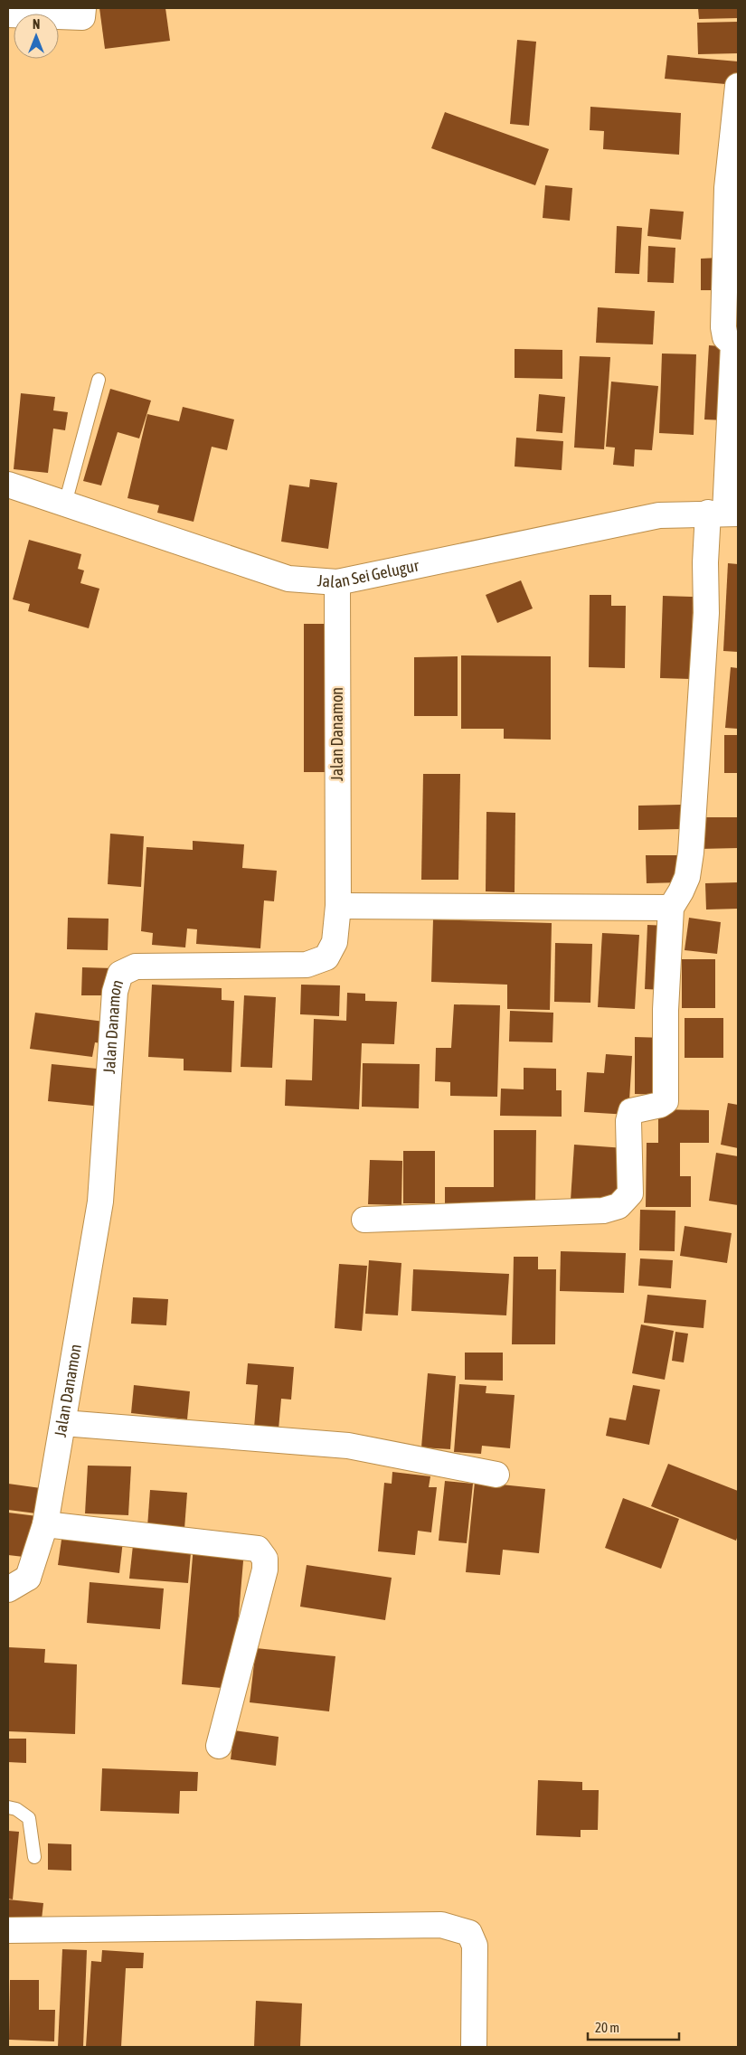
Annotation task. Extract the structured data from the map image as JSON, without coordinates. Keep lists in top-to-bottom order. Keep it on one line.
{"streets":{"street":["Jalan Sei Gelugur","Jalan Danamon"]},"crossings":[["Jalan Sei Gelugur","Jalan Danamon"]],"scale_bar":"20 m","north":"top"}
